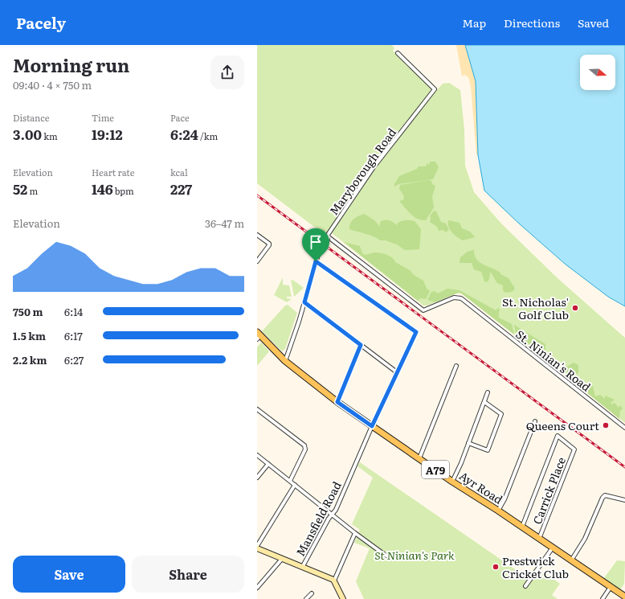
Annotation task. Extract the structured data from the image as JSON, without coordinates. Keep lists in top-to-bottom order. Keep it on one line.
{"streets":{"main road":["A79","Ayr Road"],"street":["Maryborough Road","St. Ninian's Road","Carrick Place","Mansfield Road"]},"crossings":[["Maryborough Road","St. Ninian's Road"],["Maryborough Road","Ayr Road"],["Maryborough Road","Mansfield Road"],["Ayr Road","Carrick Place"],["Ayr Road","Mansfield Road"]],"parks":["St Ninian's Park"],"places":["St. Nicholas' Golf Club","Queens Court","Prestwick Cricket Club"],"north":"right","page":{"header":"Pacely","nav":["Map","Directions","Saved"],"heading":["Morning run","09:40 · 4 × 750 m"],"stats":[["Distance","3.00 km"],["Time","19:12"],["Pace","6:24 /km"],["Elevation","52 m"],["Heart rate","146 bpm"],["kcal","227"]],"chart":["Elevation","36–47 m"],"list":[{"name":"750 m","note":"6:14"},{"name":"1.5 km","note":"6:17"},{"name":"2.2 km","note":"6:27"}],"buttons":["Save","Share"]}}
